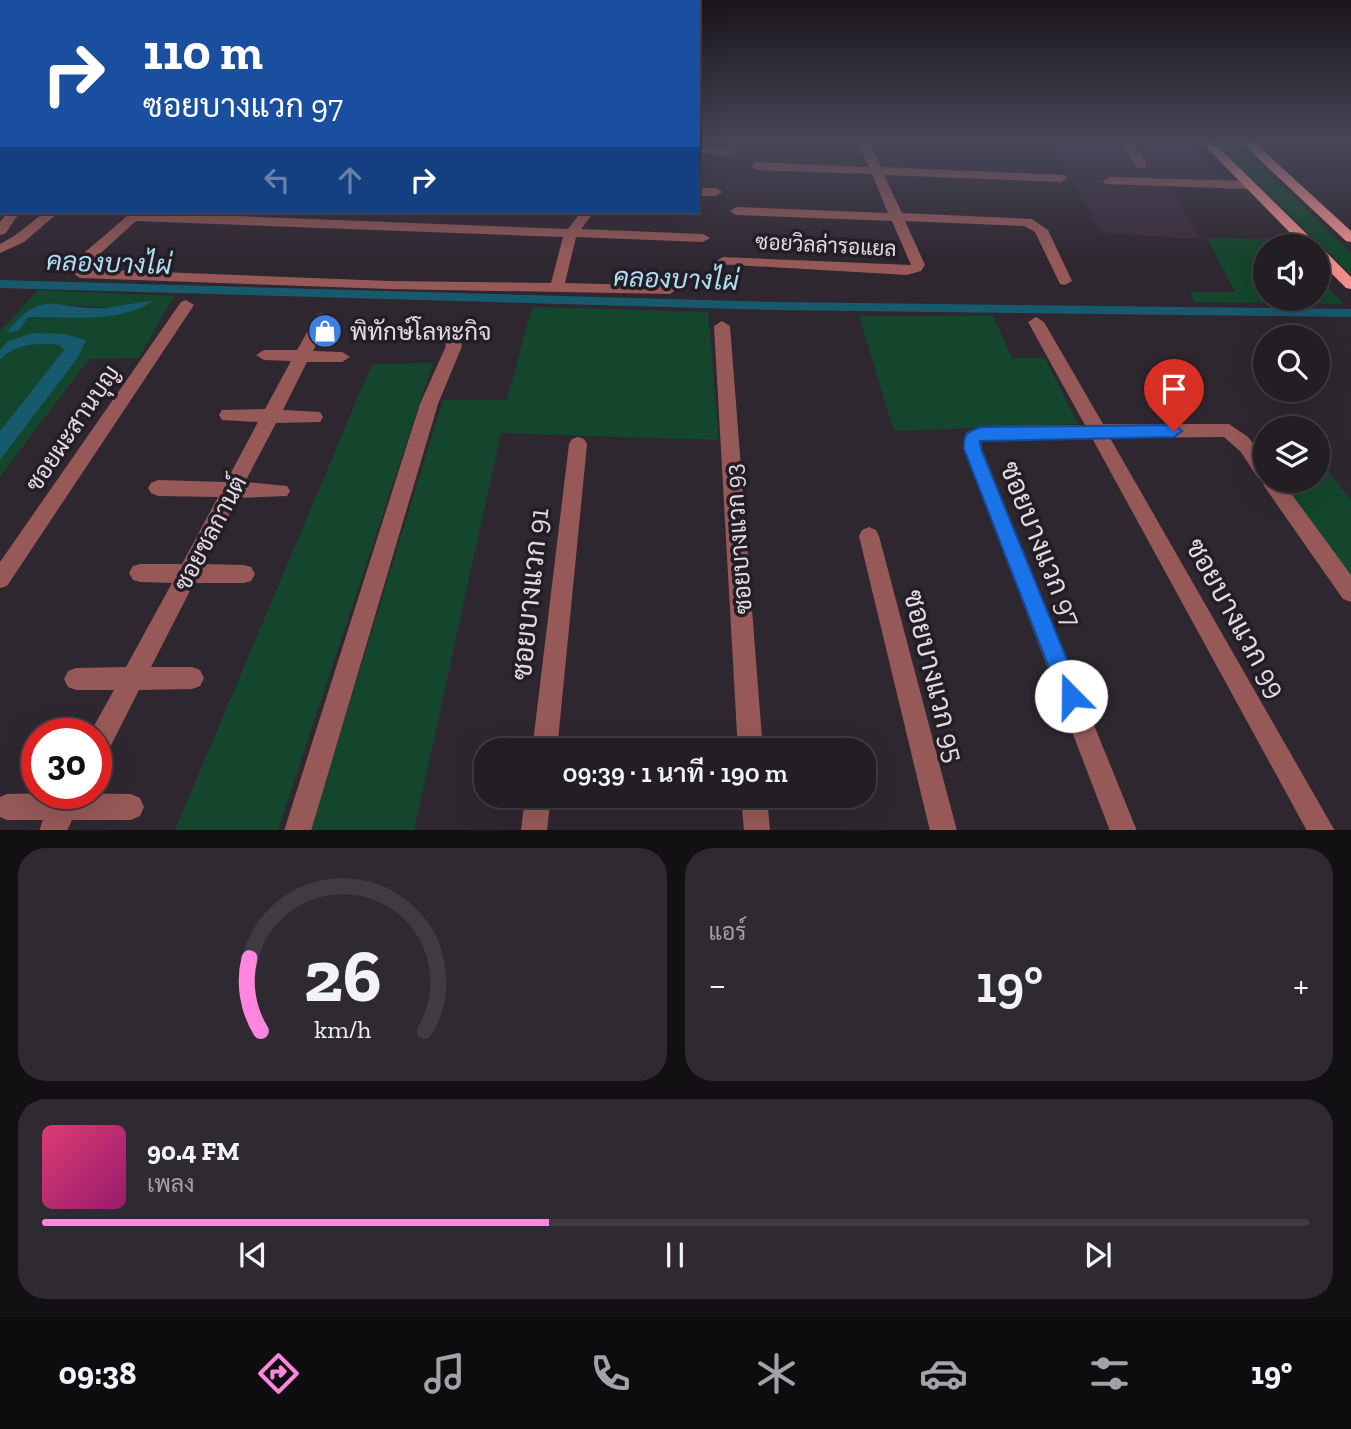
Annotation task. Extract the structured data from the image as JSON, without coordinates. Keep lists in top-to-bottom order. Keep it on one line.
{"streets":{"street":["ซอยวิลล่ารอแยล","ซอยผะสานบุญ","ซอยชลกานต์","ซอยบางแวก 93","ซอยบางแวก 97","ซอยบางแวก 91","ซอยบางแวก 99","ซอยบางแวก 95"]},"crossings":[["ซอยบางแวก 97","ซอยบางแวก 99"]],"water":["คลองบางไผ่"],"places":{"shop":["พิทักษ์โลหะกิจ"]},"page":{"turn":["110 m","ซอยบางแวก 97"],"limit":"30","trip":"09:39 · 1 นาที · 190 m","tile":"แอร์","heat":["−","19°","+"],"song":["90.4 FM","เพลง"],"tabs":["09:38","19°"],"gauge":["26","km/h"]}}
